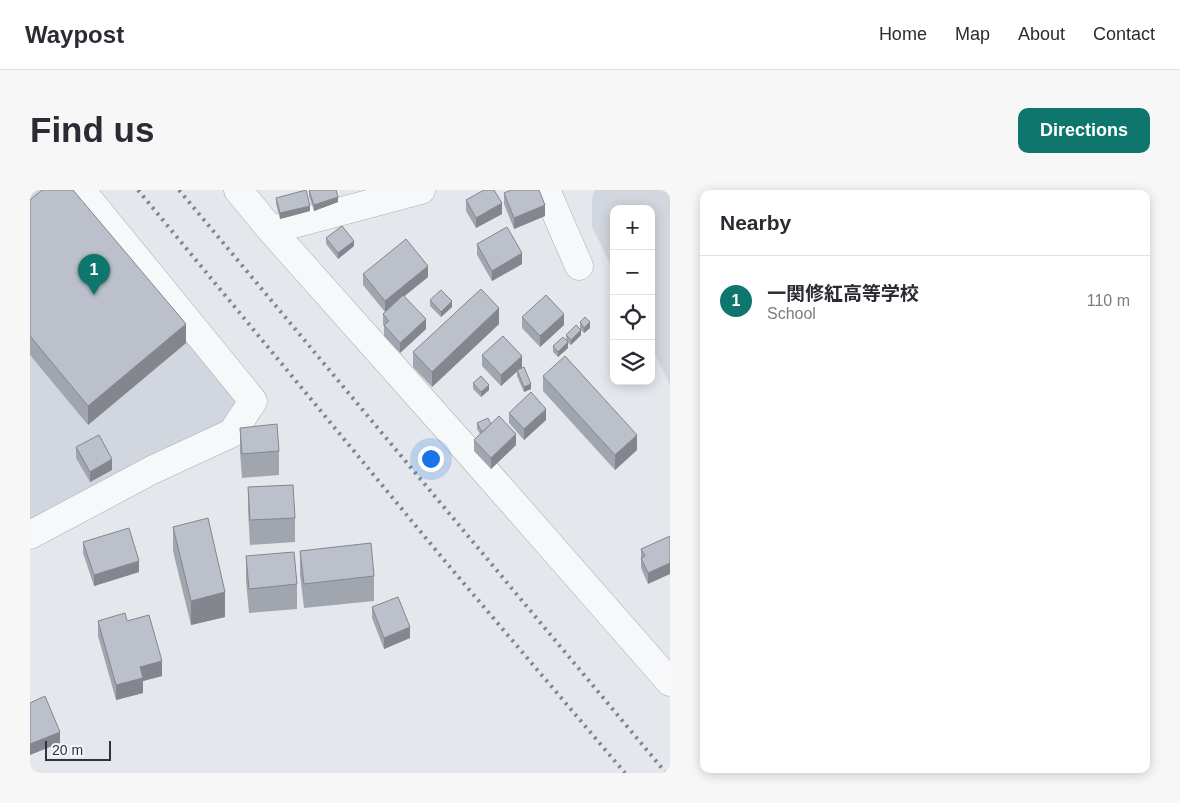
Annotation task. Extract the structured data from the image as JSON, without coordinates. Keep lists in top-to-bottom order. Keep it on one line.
{"scale_bar":"20 m","page":{"header":"Waypost","nav":["Home","Map","About","Contact"],"buttons":"Directions","title":"Find us","heading":"Nearby","map_buttons":["+","−"],"pins":"1","list":[{"mark":"1","name":"一関修紅高等学校","note":"School","value":"110 m"}],"scale":"20 m"}}
